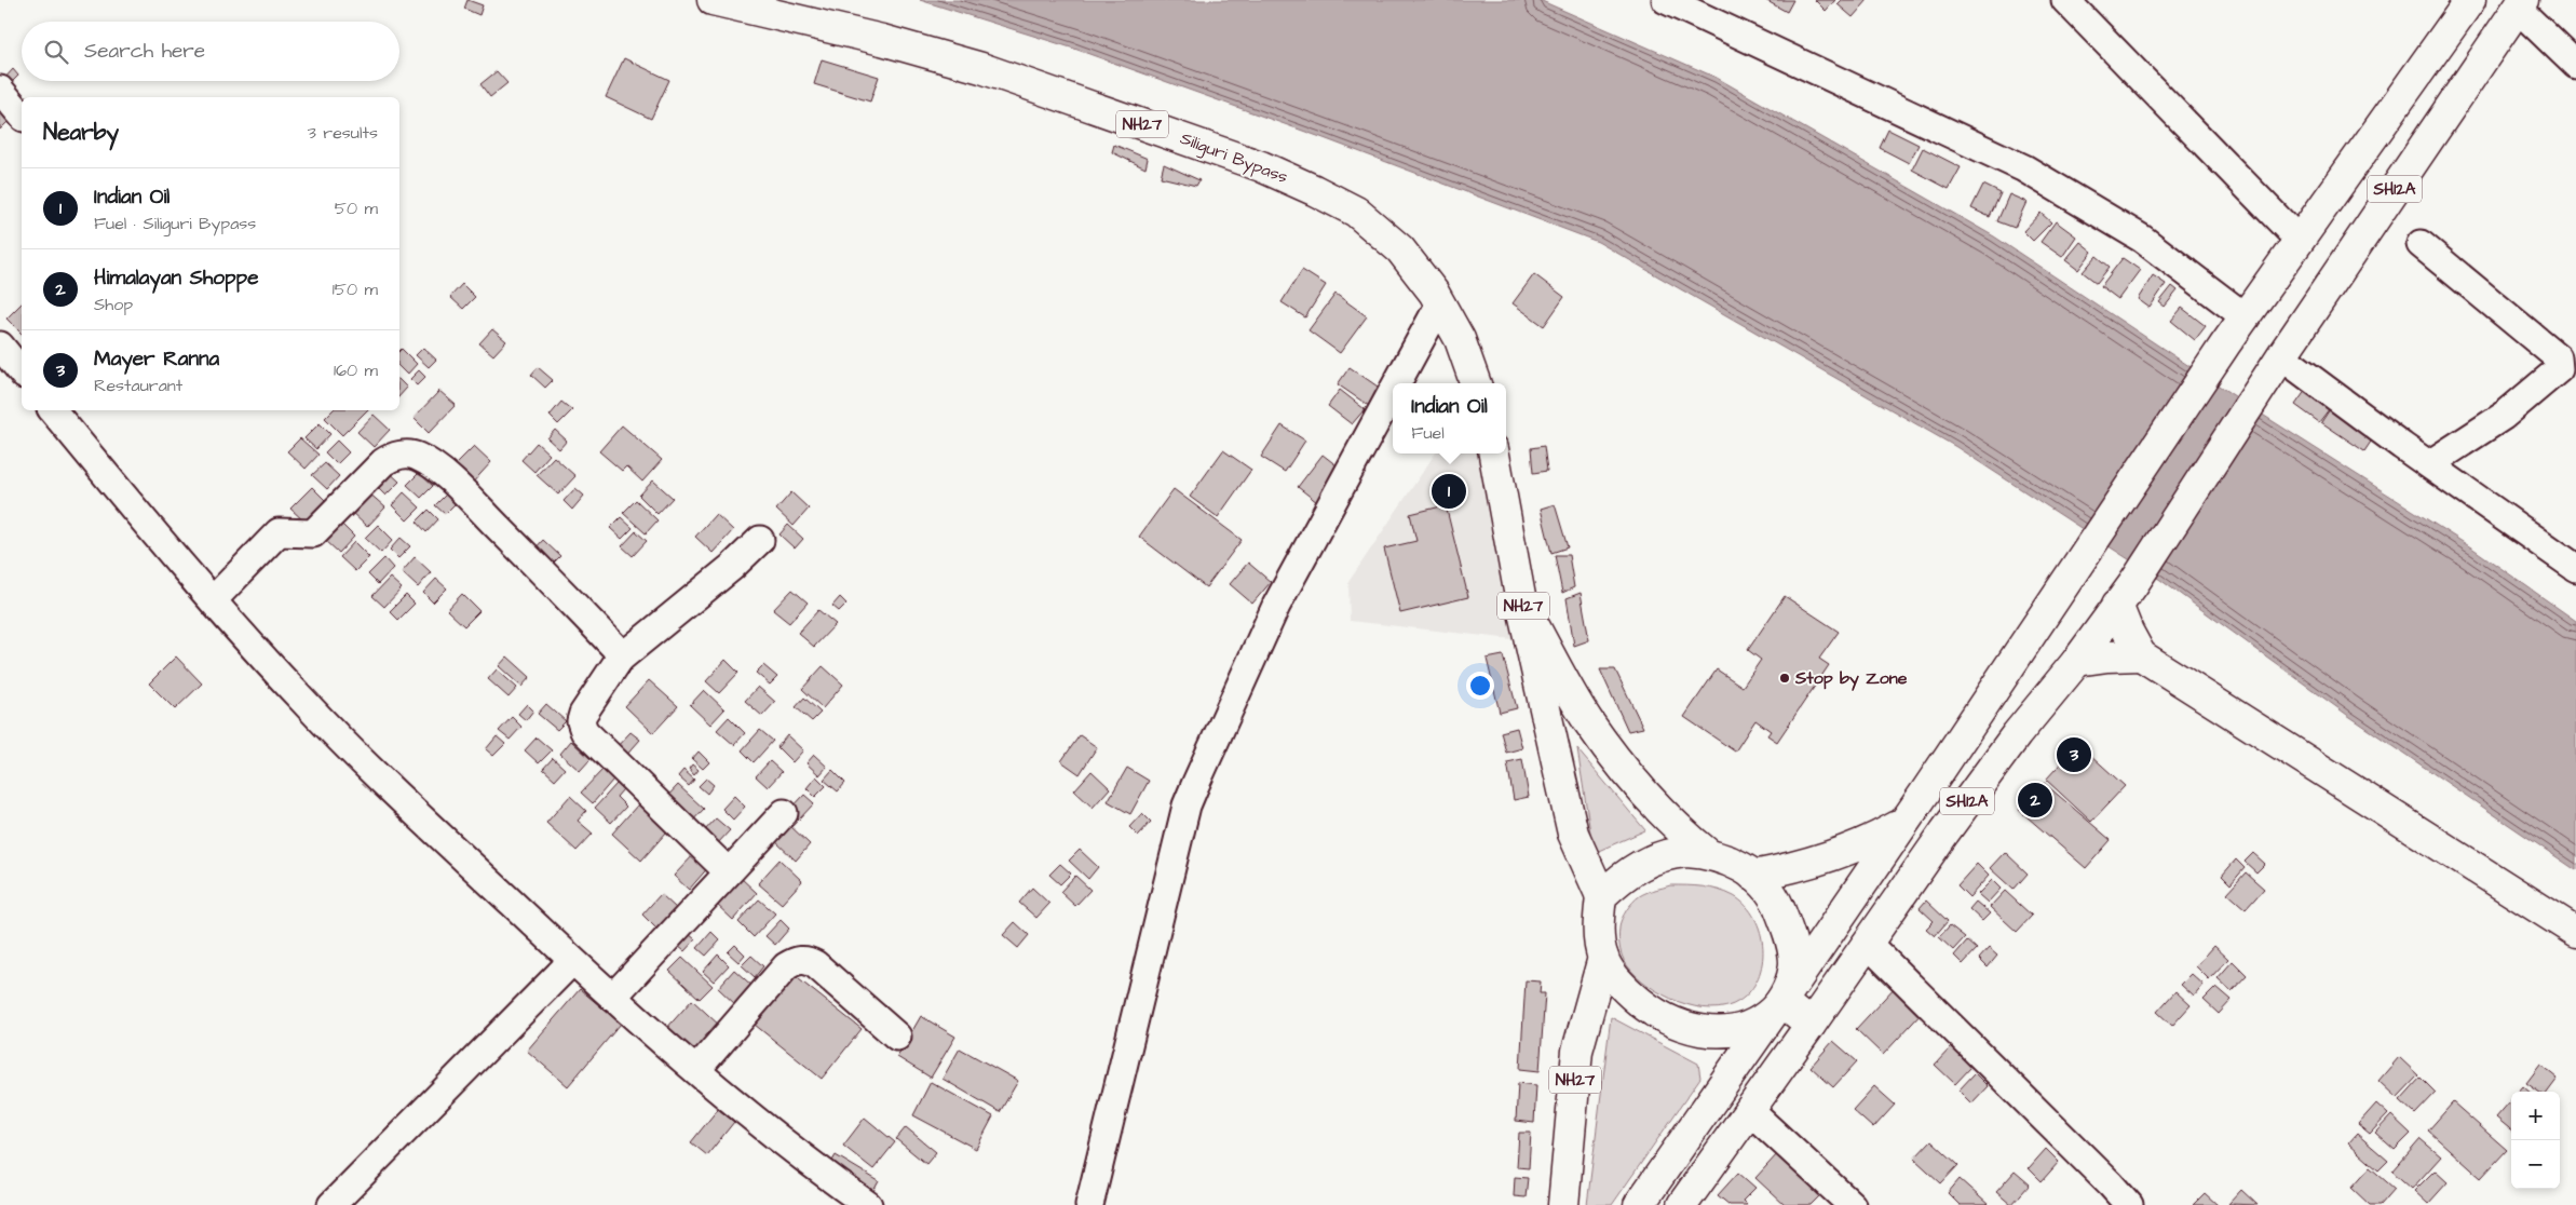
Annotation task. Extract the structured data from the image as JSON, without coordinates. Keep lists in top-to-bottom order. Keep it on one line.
{"streets":{"main road":["NH27","Siliguri Bypass","SH12A"]},"crossings":[["NH27","SH12A"]],"places":["Stop by Zone"],"page":{"search":"Search here","heading":["Nearby","3 results"],"list":[{"mark":"1","name":"Indian Oil","note":"Fuel · Siliguri Bypass","value":"50 m"},{"mark":"2","name":"Himalayan Shoppe","note":"Shop","value":"150 m"},{"mark":"3","name":"Mayer Ranna","note":"Restaurant","value":"160 m"}],"popup":["Indian Oil","Fuel"],"pins":["1","3","2"],"map_buttons":["+","−"]}}
